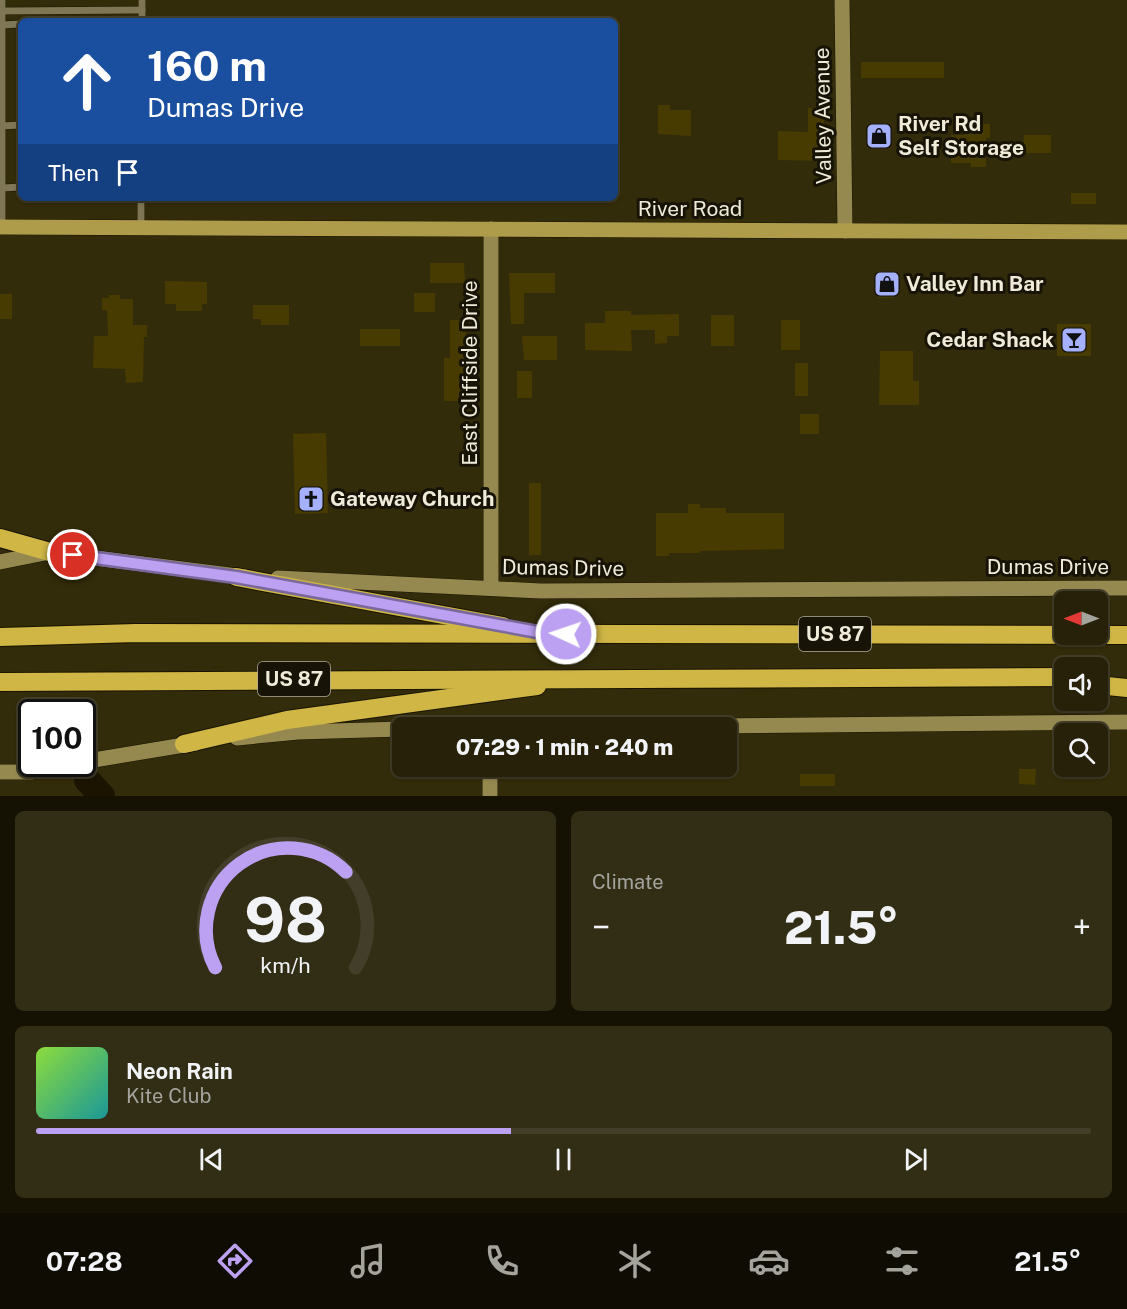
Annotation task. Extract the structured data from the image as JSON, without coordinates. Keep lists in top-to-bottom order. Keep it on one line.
{"streets":{"highway":["US 87"],"main road":["Valley Avenue","River Road","East Cliffside Drive","Dumas Drive"]},"crossings":[["Valley Avenue","River Road"],["River Road","East Cliffside Drive"],["East Cliffside Drive","Dumas Drive"]],"places":{"shop":["River Rd Self Storage","Valley Inn Bar"],"bar":["Cedar Shack"],"church":["Gateway Church"]},"north":"left","page":{"turn":["160 m","Dumas Drive"],"then":"Then","limit":"100","trip":"07:29 · 1 min · 240 m","tile":"Climate","heat":["−","21.5°","+"],"song":["Neon Rain","Kite Club"],"tabs":["07:28","21.5°"],"gauge":["98","km/h"]}}
